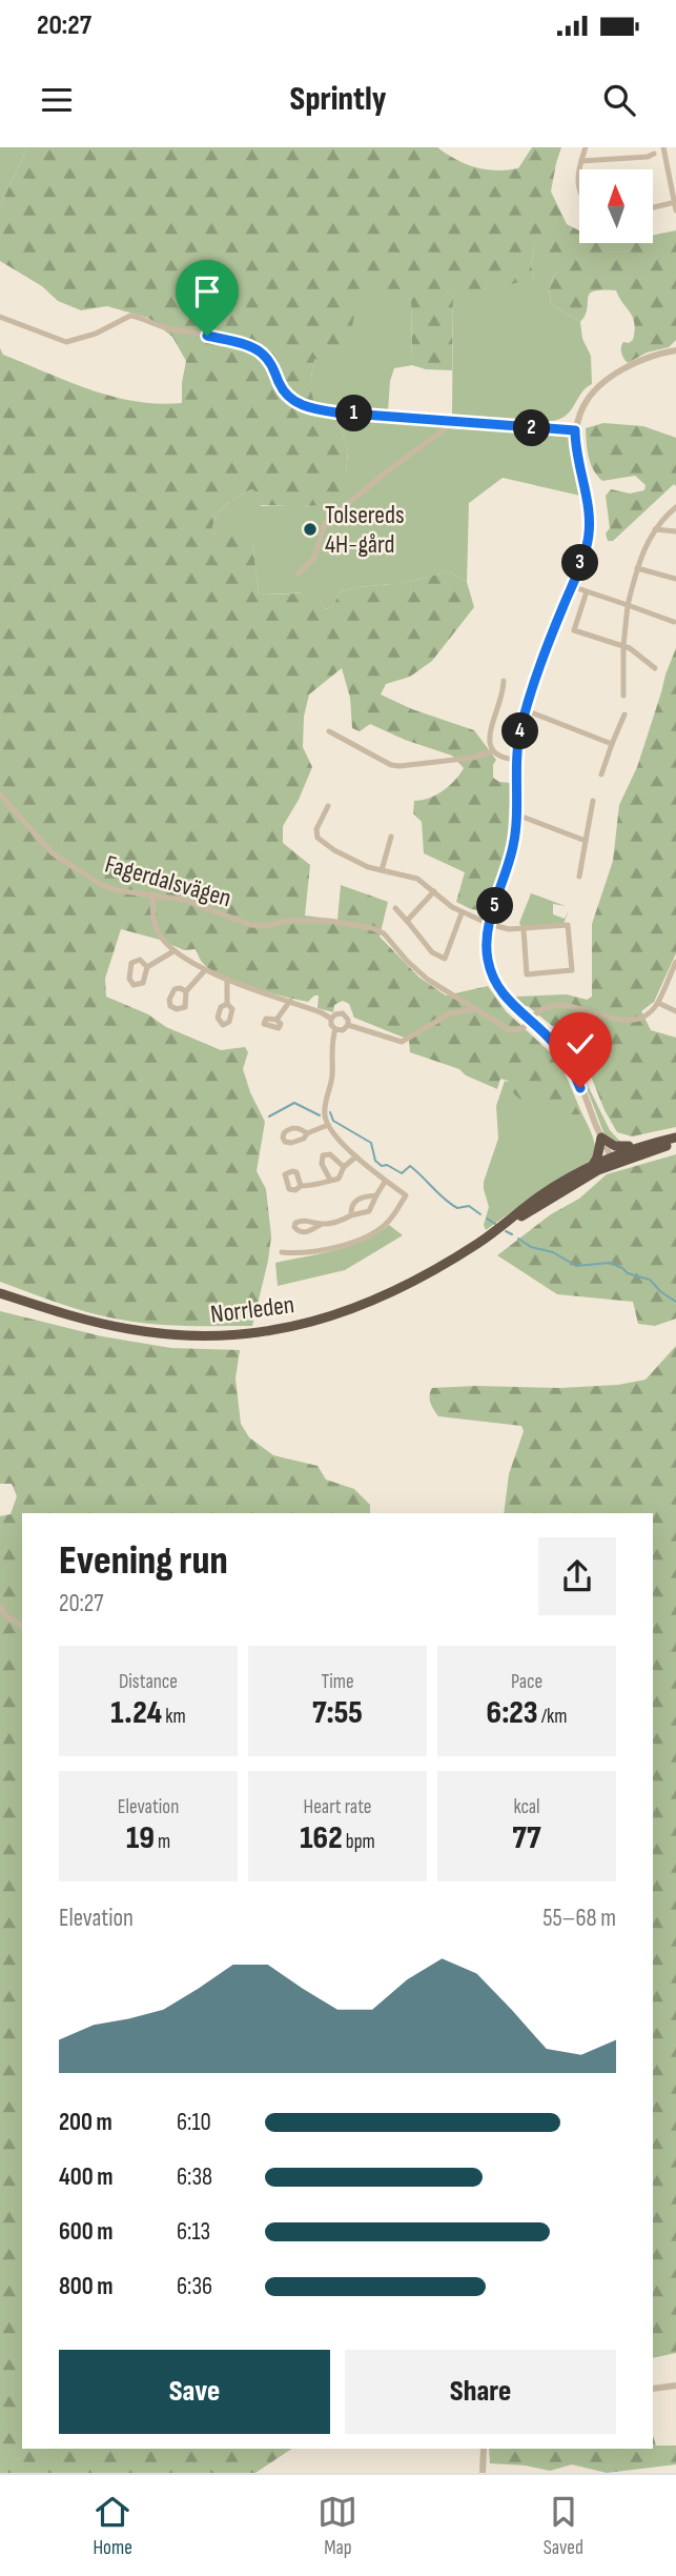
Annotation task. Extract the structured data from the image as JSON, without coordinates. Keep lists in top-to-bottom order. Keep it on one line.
{"streets":{"highway":["Norrleden"],"street":["Fagerdalsvägen"]},"places":["Tolsereds 4H-gård"],"north":"top","page":{"status":"20:27","header":"Sprintly","pins":["1","2","3","4","5"],"heading":["Evening run","20:27"],"stats":[["Distance","1.24 km"],["Time","7:55"],["Pace","6:23 /km"],["Elevation","19 m"],["Heart rate","162 bpm"],["kcal","77"]],"chart":["Elevation","55–68 m"],"list":[{"name":"200 m","note":"6:10"},{"name":"400 m","note":"6:38"},{"name":"600 m","note":"6:13"},{"name":"800 m","note":"6:36"}],"buttons":["Save","Share"],"tabs":["Home","Map","Saved"]}}
